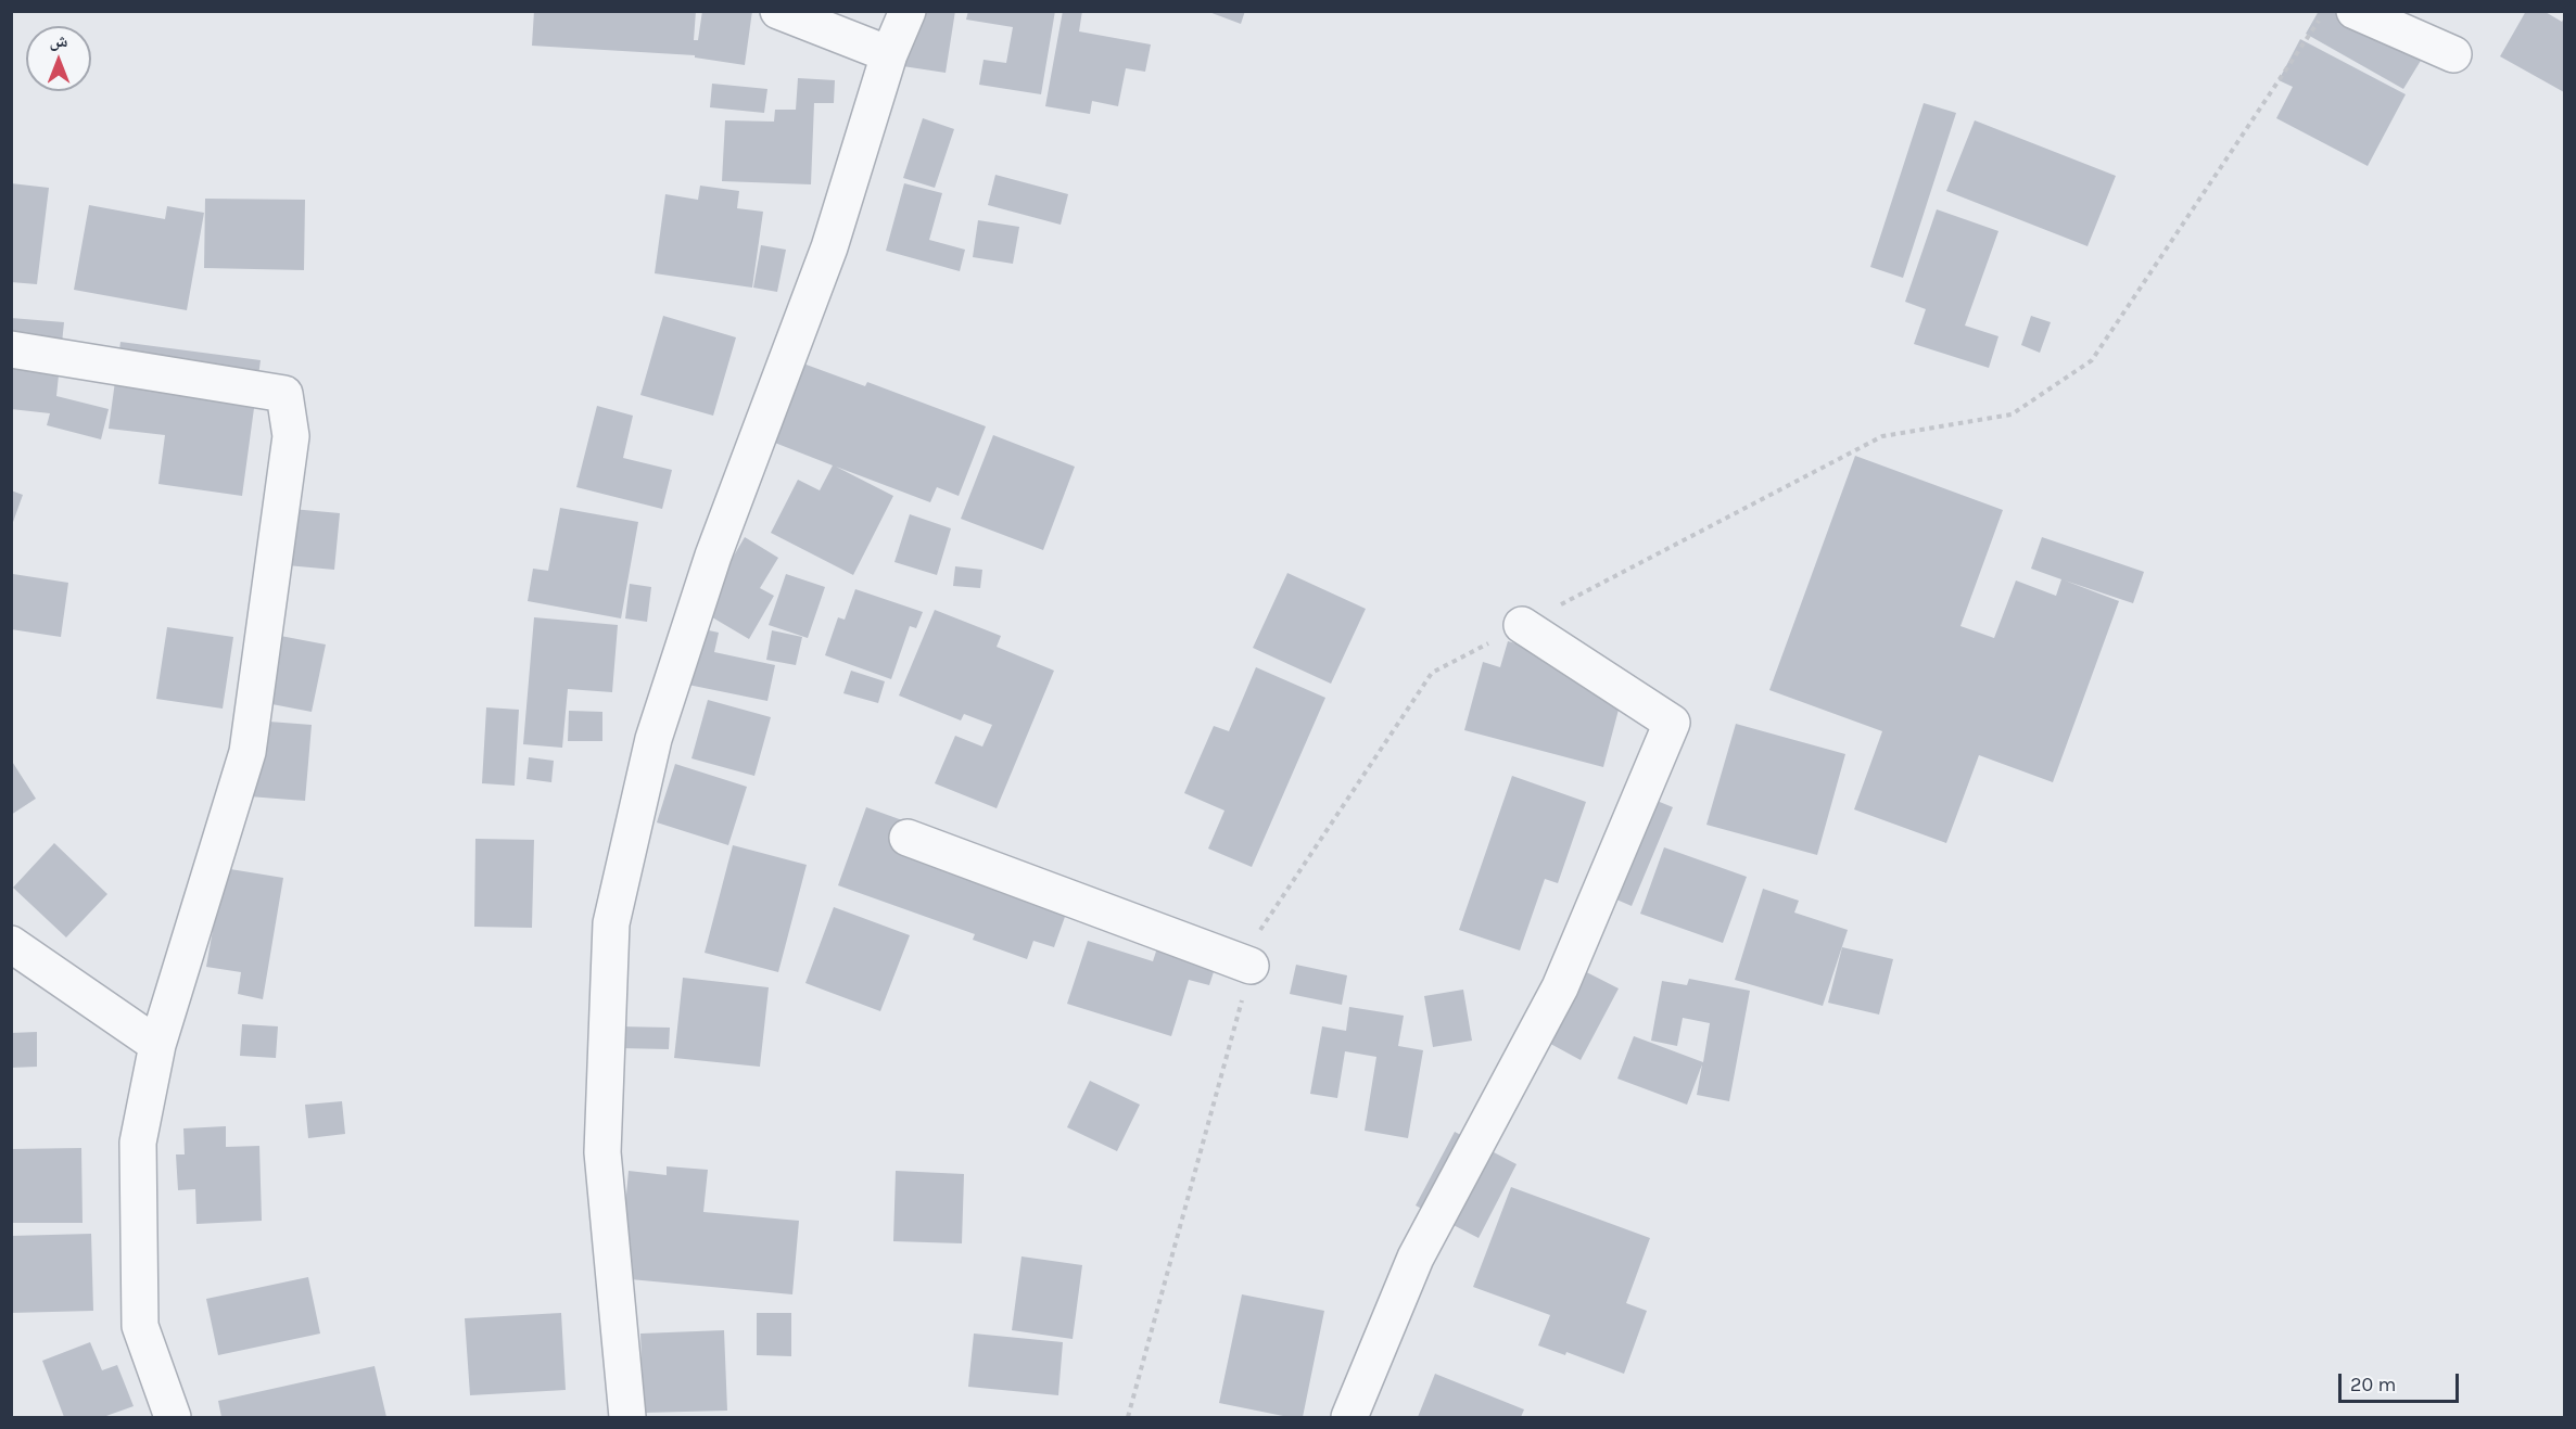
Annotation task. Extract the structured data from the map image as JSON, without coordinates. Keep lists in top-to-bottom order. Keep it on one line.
{"scale_bar":"20 m","north":"top"}
